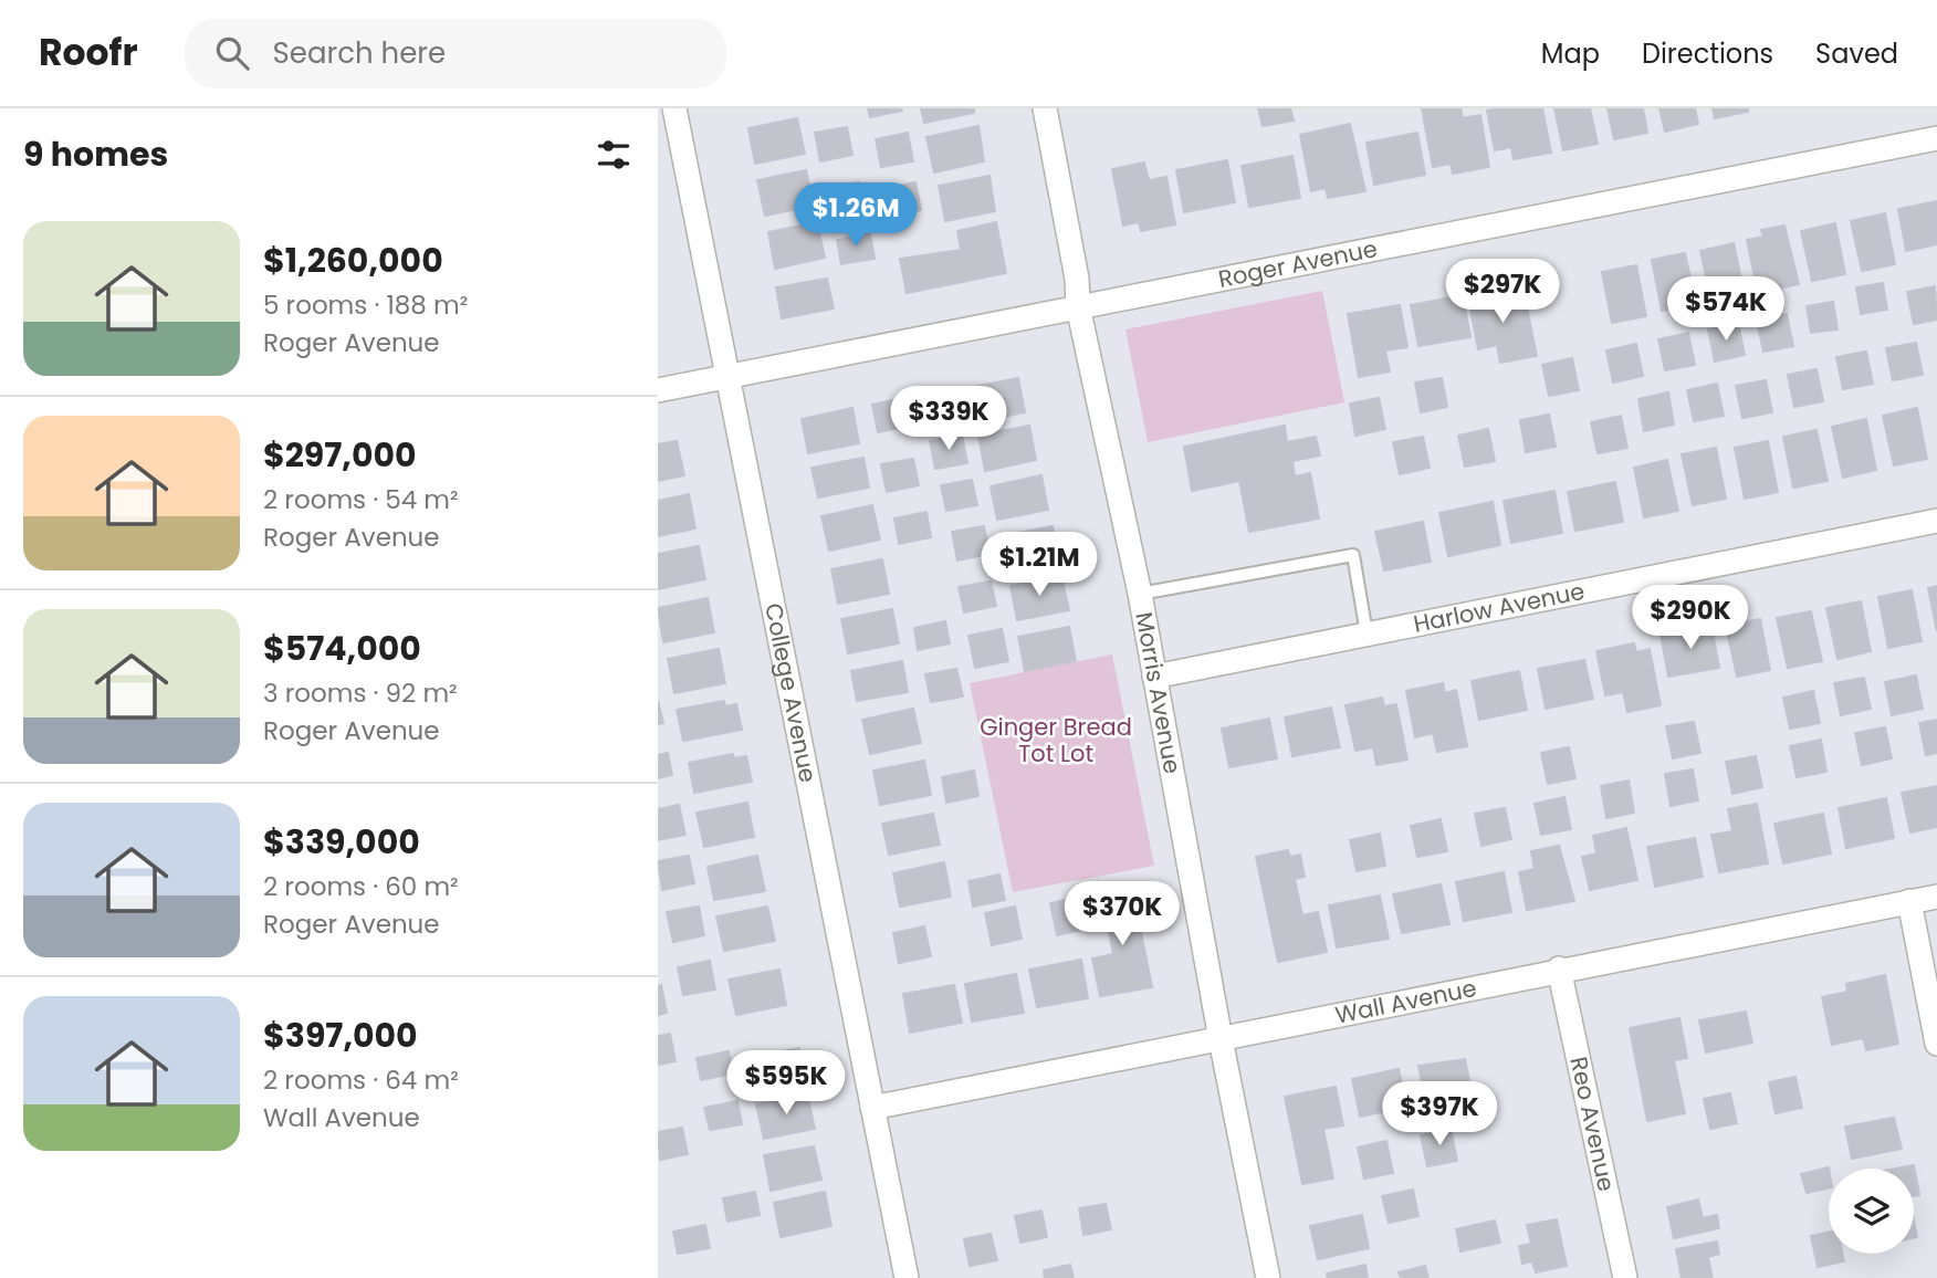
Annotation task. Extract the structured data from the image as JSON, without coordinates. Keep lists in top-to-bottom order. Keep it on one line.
{"streets":{"street":["Roger Avenue","Harlow Avenue","College Avenue","Morris Avenue","Wall Avenue","Reo Avenue"]},"crossings":[["Roger Avenue","College Avenue"],["Roger Avenue","Morris Avenue"],["Harlow Avenue","Morris Avenue"],["College Avenue","Wall Avenue"],["Morris Avenue","Wall Avenue"],["Wall Avenue","Reo Avenue"]],"parks":["Ginger Bread Tot Lot"],"page":{"header":"Roofr","search":"Search here","nav":["Map","Directions","Saved"],"heading":"9 homes","price":["$1.26M","$297K","$574K","$339K","$1.21M","$290K","$370K","$595K","$397K"],"list":[{"name":"$1,260,000","note":"5 rooms · 188 m² · Roger Avenue"},{"name":"$297,000","note":"2 rooms · 54 m² · Roger Avenue"},{"name":"$574,000","note":"3 rooms · 92 m² · Roger Avenue"},{"name":"$339,000","note":"2 rooms · 60 m² · Roger Avenue"},{"name":"$397,000","note":"2 rooms · 64 m² · Wall Avenue"}]}}
